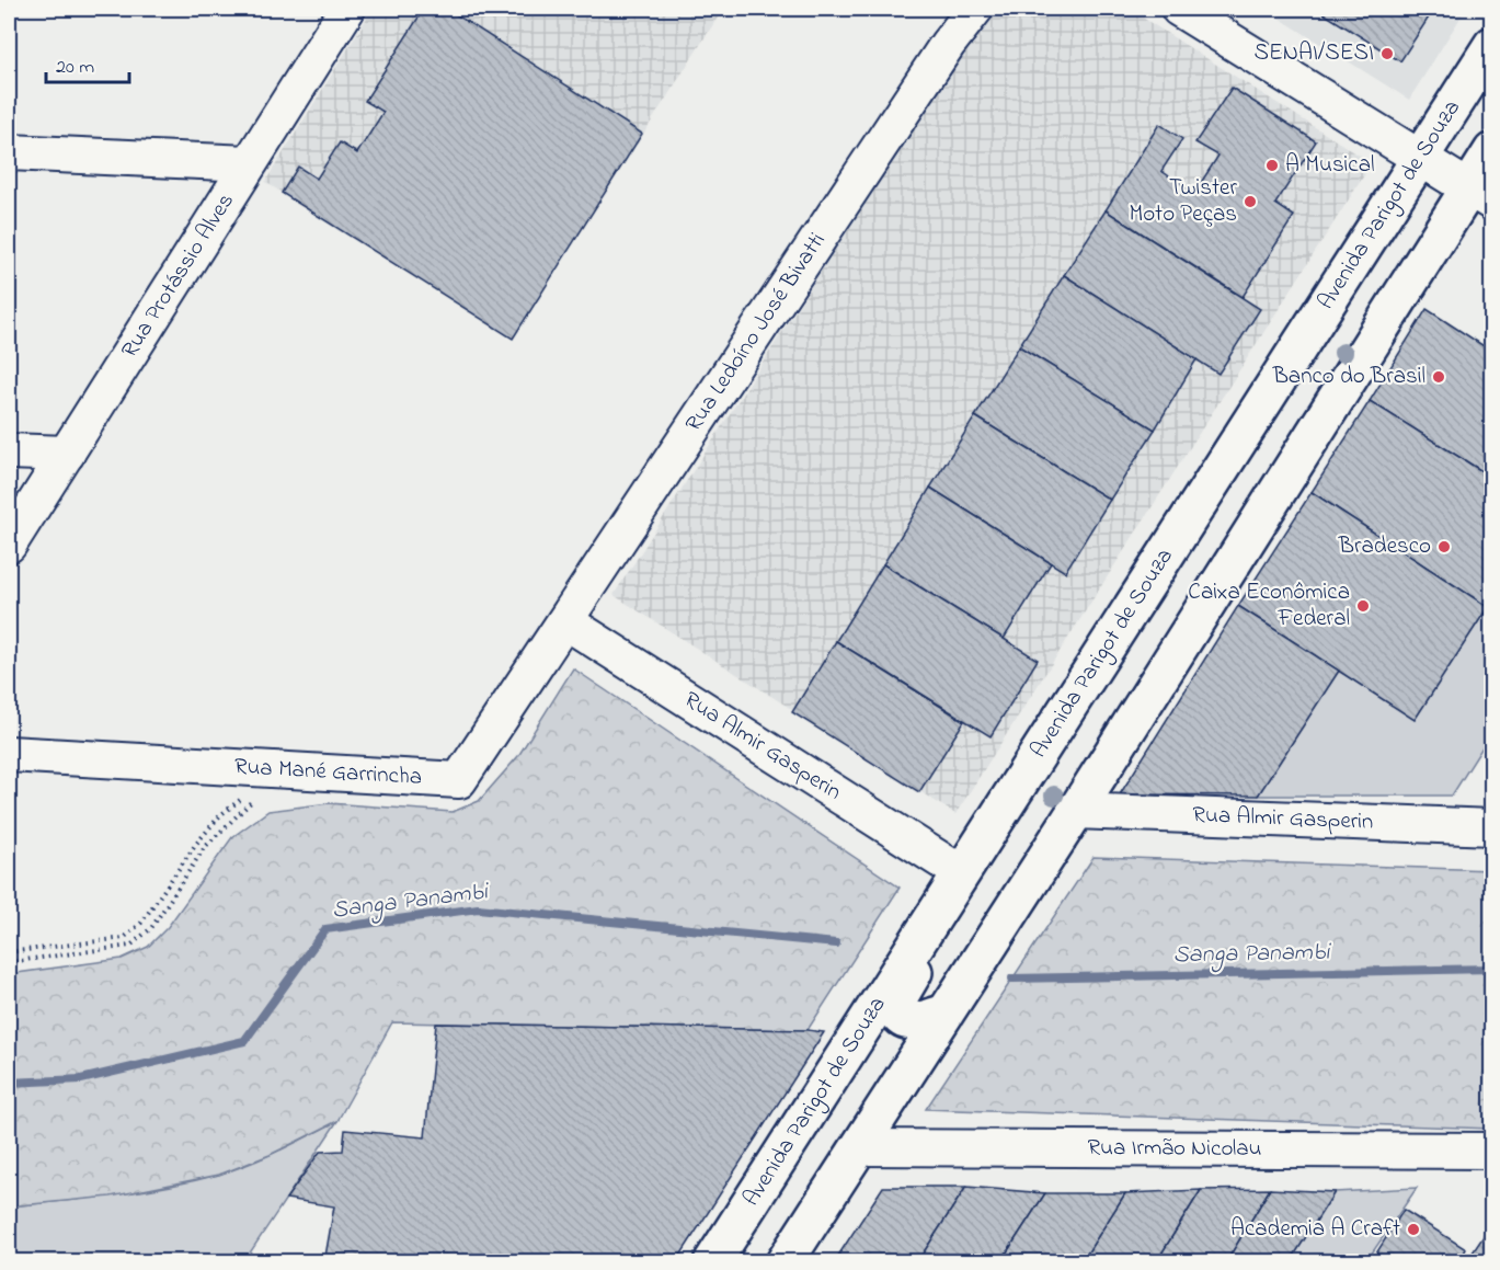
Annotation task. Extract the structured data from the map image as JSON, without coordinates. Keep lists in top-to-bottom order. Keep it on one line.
{"streets":{"main road":["Avenida Parigot de Souza"],"street":["Rua Protássio Alves","Rua Ledoíno José Bivatti","Rua Almir Gasperin","Rua Mané Garrincha","Rua Irmão Nicolau"]},"crossings":[["Avenida Parigot de Souza","Rua Almir Gasperin"],["Rua Ledoíno José Bivatti","Rua Almir Gasperin"],["Rua Ledoíno José Bivatti","Rua Mané Garrincha"],["Rua Almir Gasperin","Rua Mané Garrincha"]],"water":["Sanga Panambi"],"places":["SENAI/SESI","A Musical","Twister Moto Peças","Banco do Brasil","Bradesco","Caixa Econômica Federal","Academia A Craft"],"scale_bar":"20 m"}
